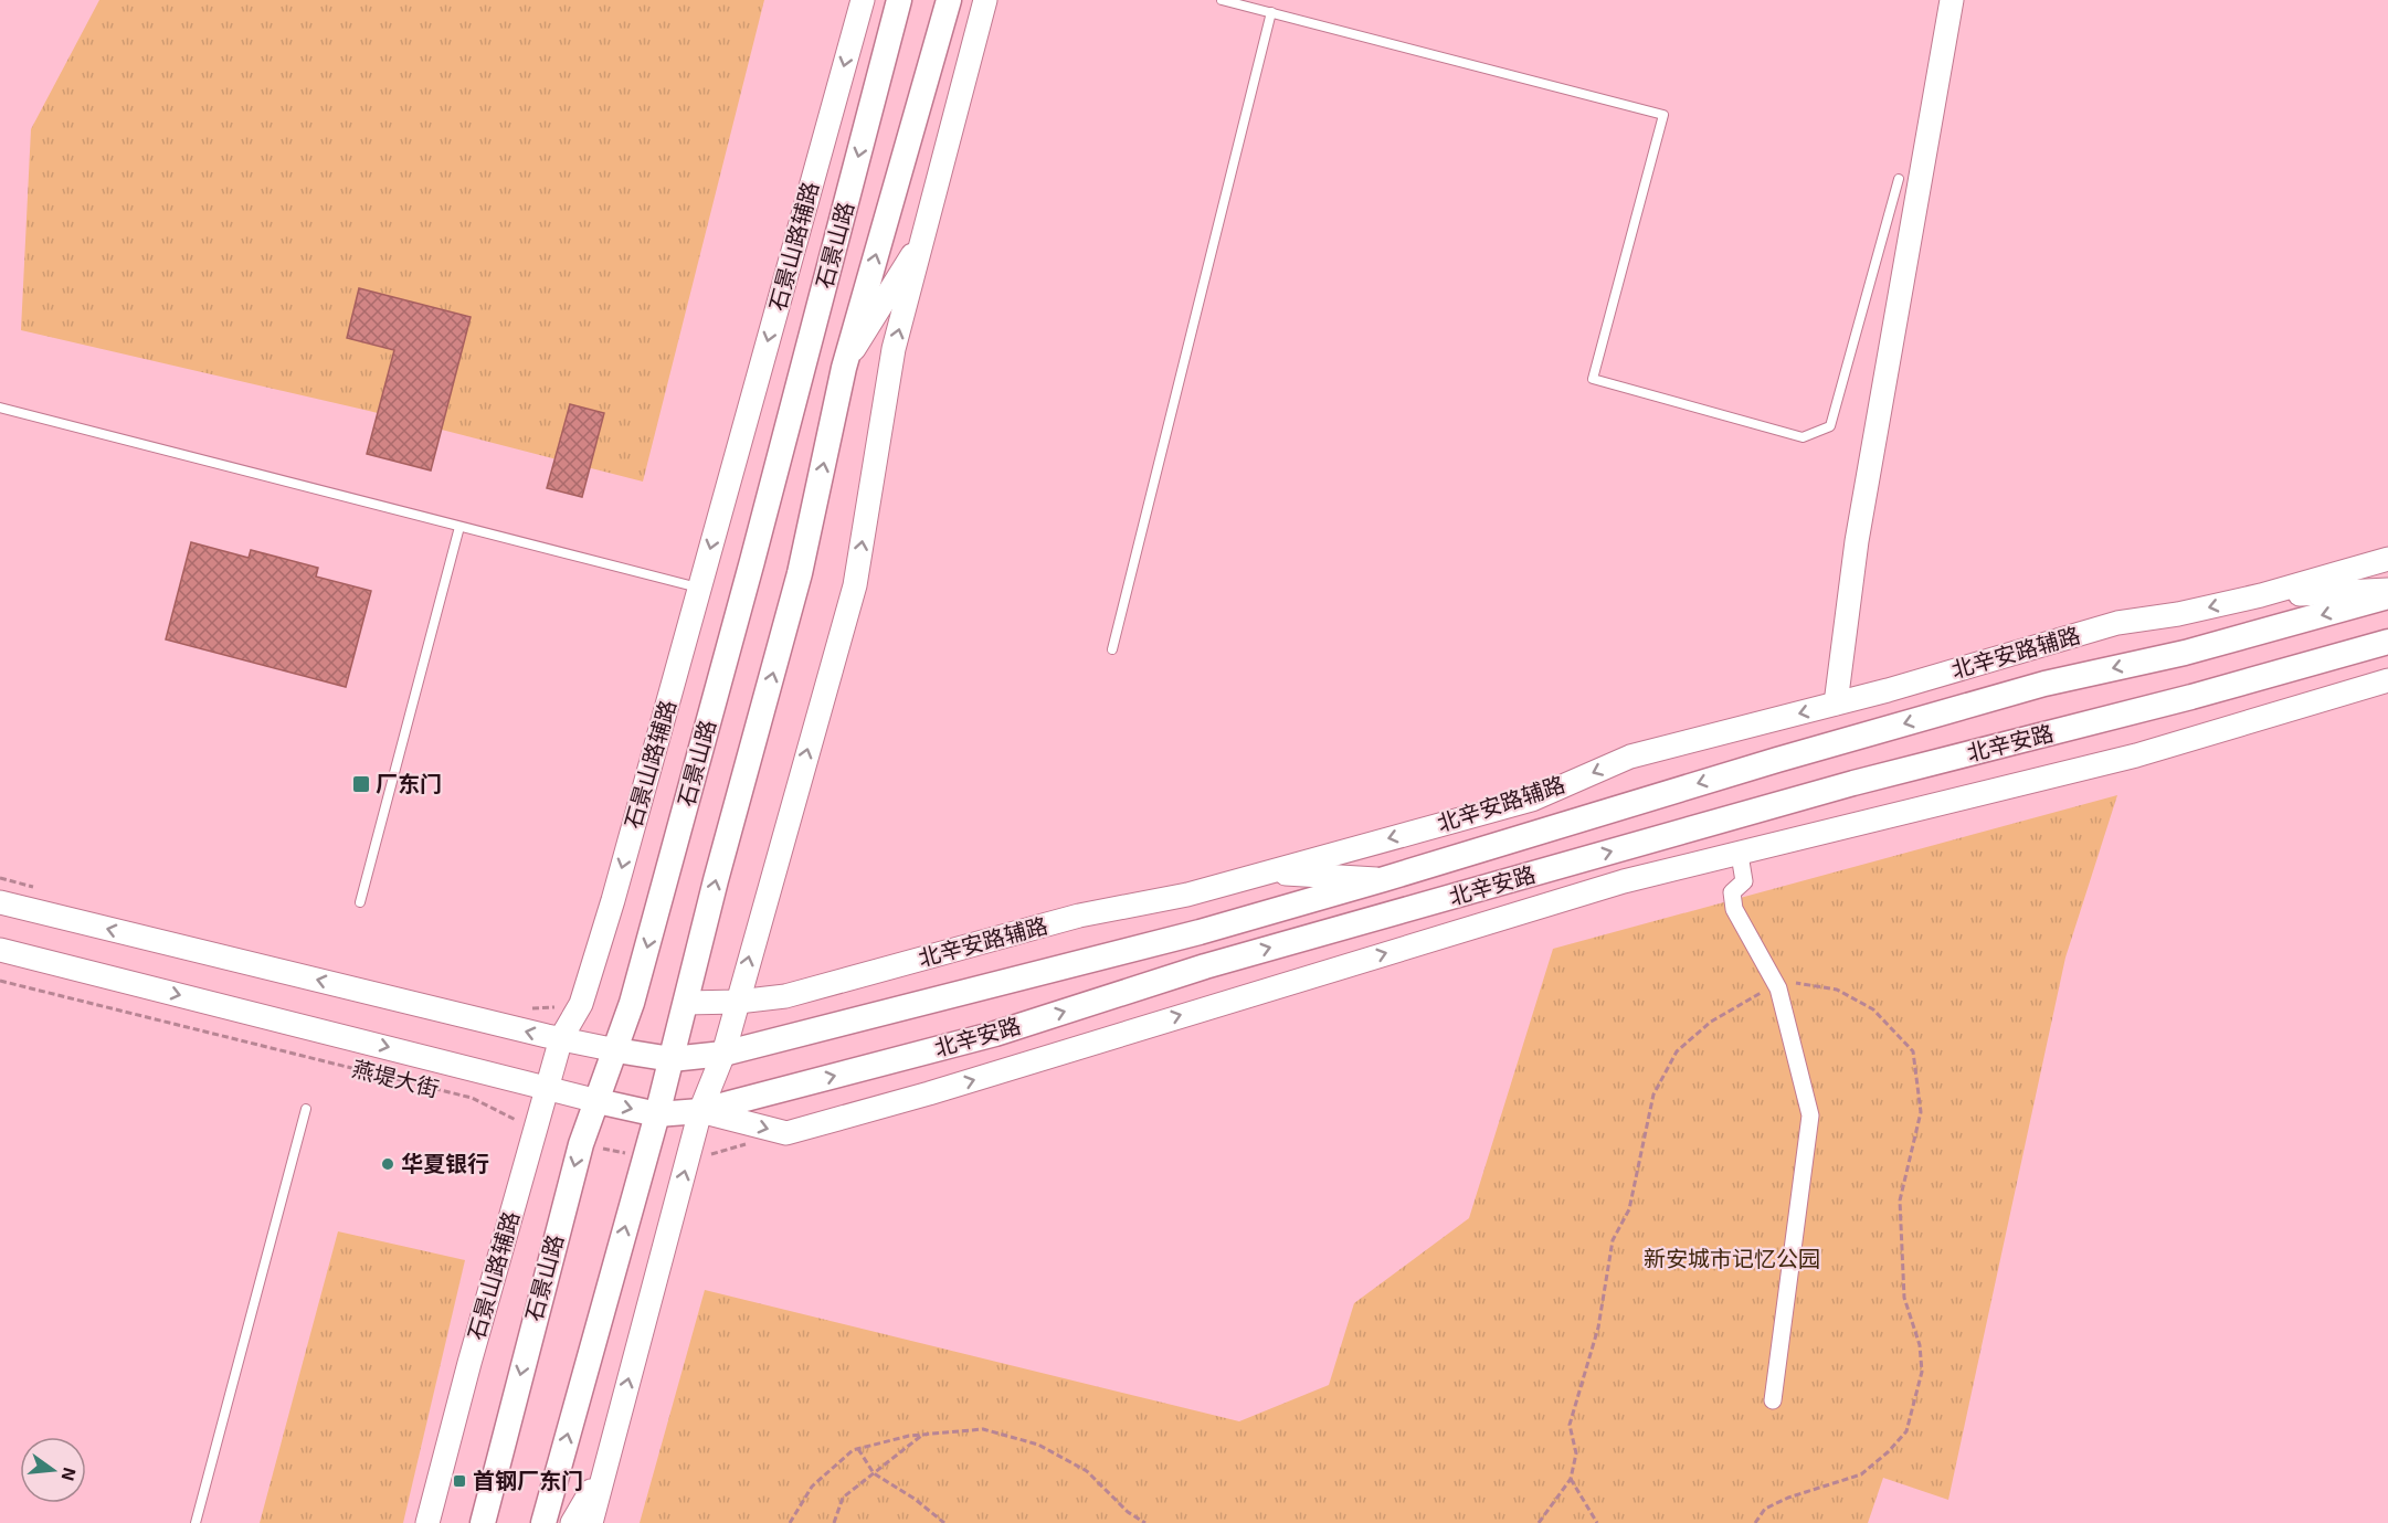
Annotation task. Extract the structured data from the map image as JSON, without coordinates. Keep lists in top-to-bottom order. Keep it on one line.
{"streets":{"main road":["石景山路","北辛安路"],"street":["石景山路辅路","北辛安路辅路","燕堤大街"]},"crossings":[["石景山路","北辛安路辅路"],["石景山路","北辛安路"],["石景山路","燕堤大街"],["石景山路辅路","燕堤大街"],["北辛安路","燕堤大街"]],"parks":["新安城市记忆公园"],"places":{"transit":["厂东门","首钢厂东门"],"other":["华夏银行"]},"north":"right"}
